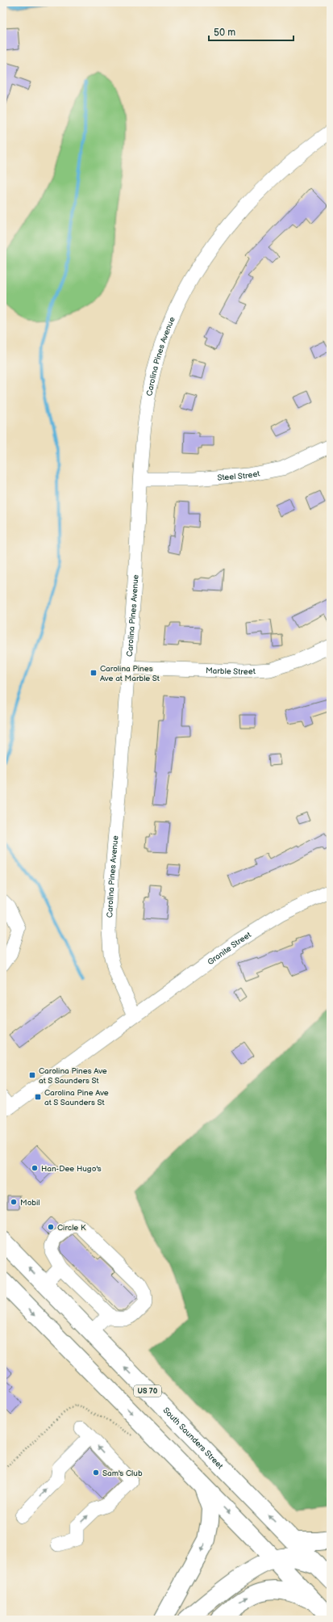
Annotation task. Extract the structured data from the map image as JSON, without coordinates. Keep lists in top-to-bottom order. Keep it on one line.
{"streets":{"highway":["US 70","South Saunders Street"],"street":["Carolina Pines Avenue","Steel Street","Marble Street","Granite Street"]},"crossings":[["Carolina Pines Avenue","Steel Street"],["Carolina Pines Avenue","Marble Street"],["Carolina Pines Avenue","Granite Street"]],"places":{"transit":["Carolina Pines Ave at Marble St","Carolina Pines Ave at S Saunders St","Carolina Pine Ave at S Saunders St"],"other":["Han-Dee Hugo's","Mobil","Circle K","Sam's Club"]},"scale_bar":"50 m"}
